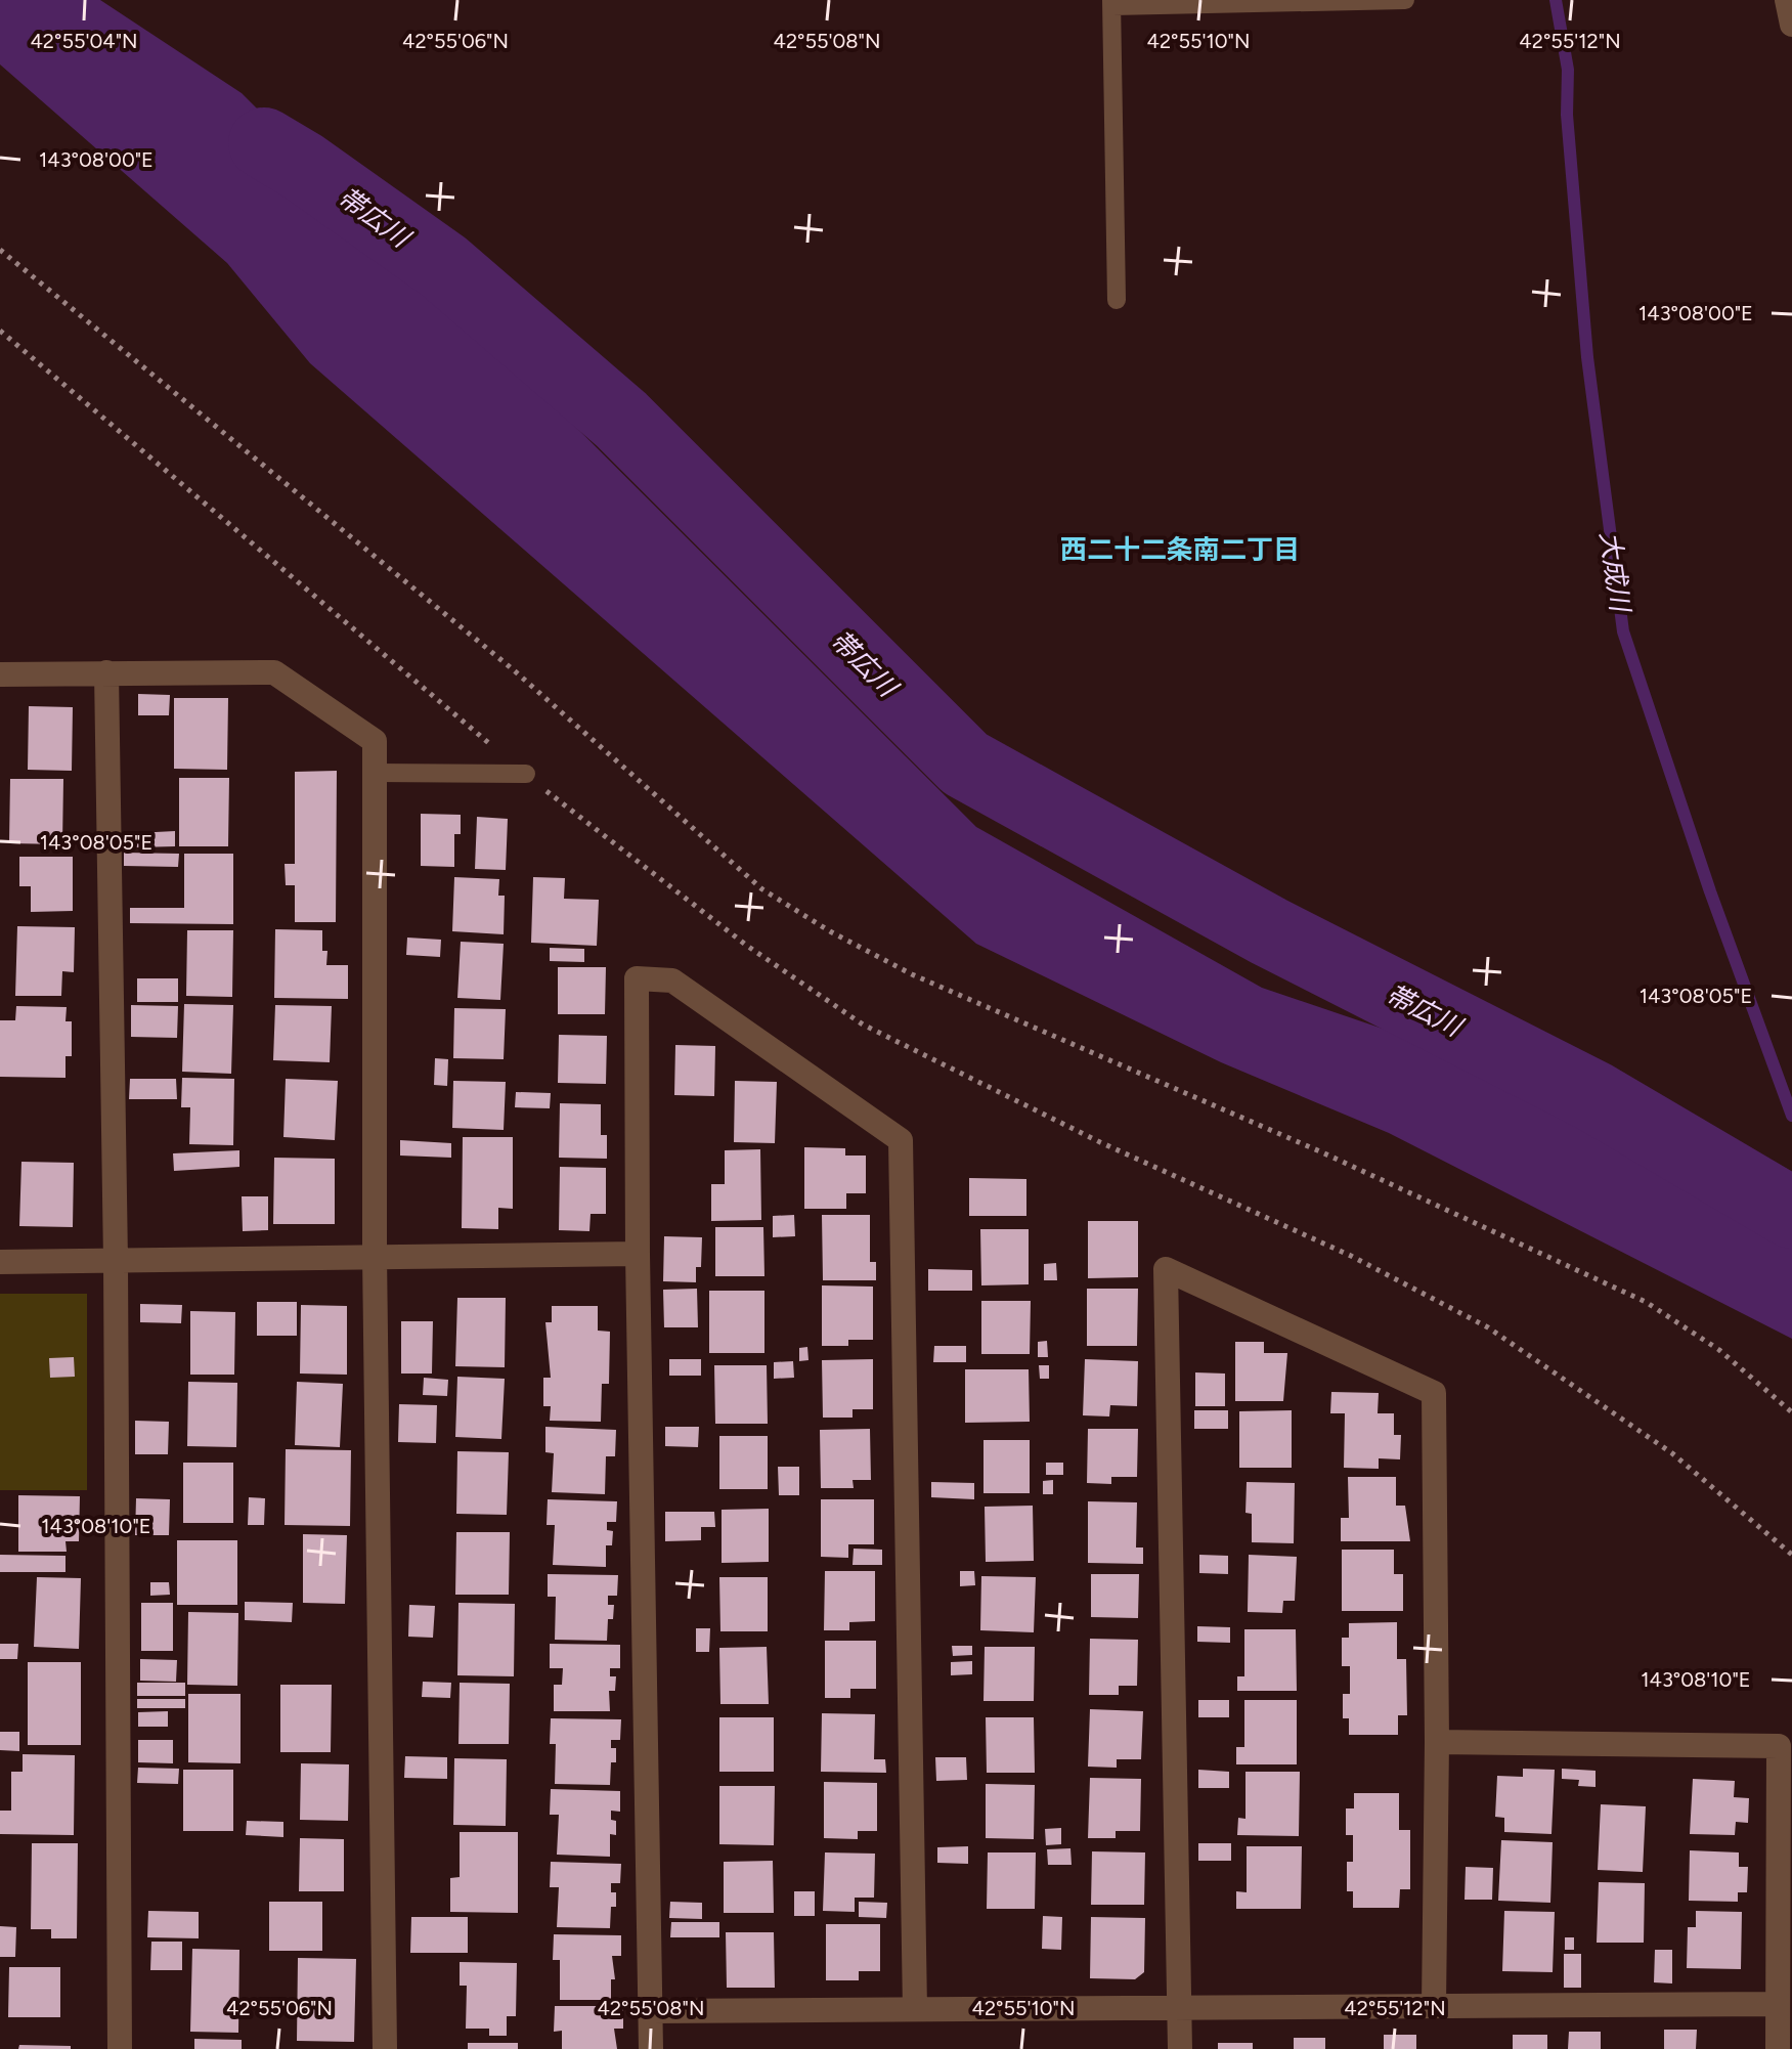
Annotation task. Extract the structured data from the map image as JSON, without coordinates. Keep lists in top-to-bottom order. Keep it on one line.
{"districts":["西二十二条南二丁目"],"water":["帯広川","大成川"],"coordinates":["42°55'04\"N","42°55'06\"N","42°55'08\"N","42°55'10\"N","42°55'12\"N","143°08'00\"E","143°08'05\"E","143°08'10\"E"]}
